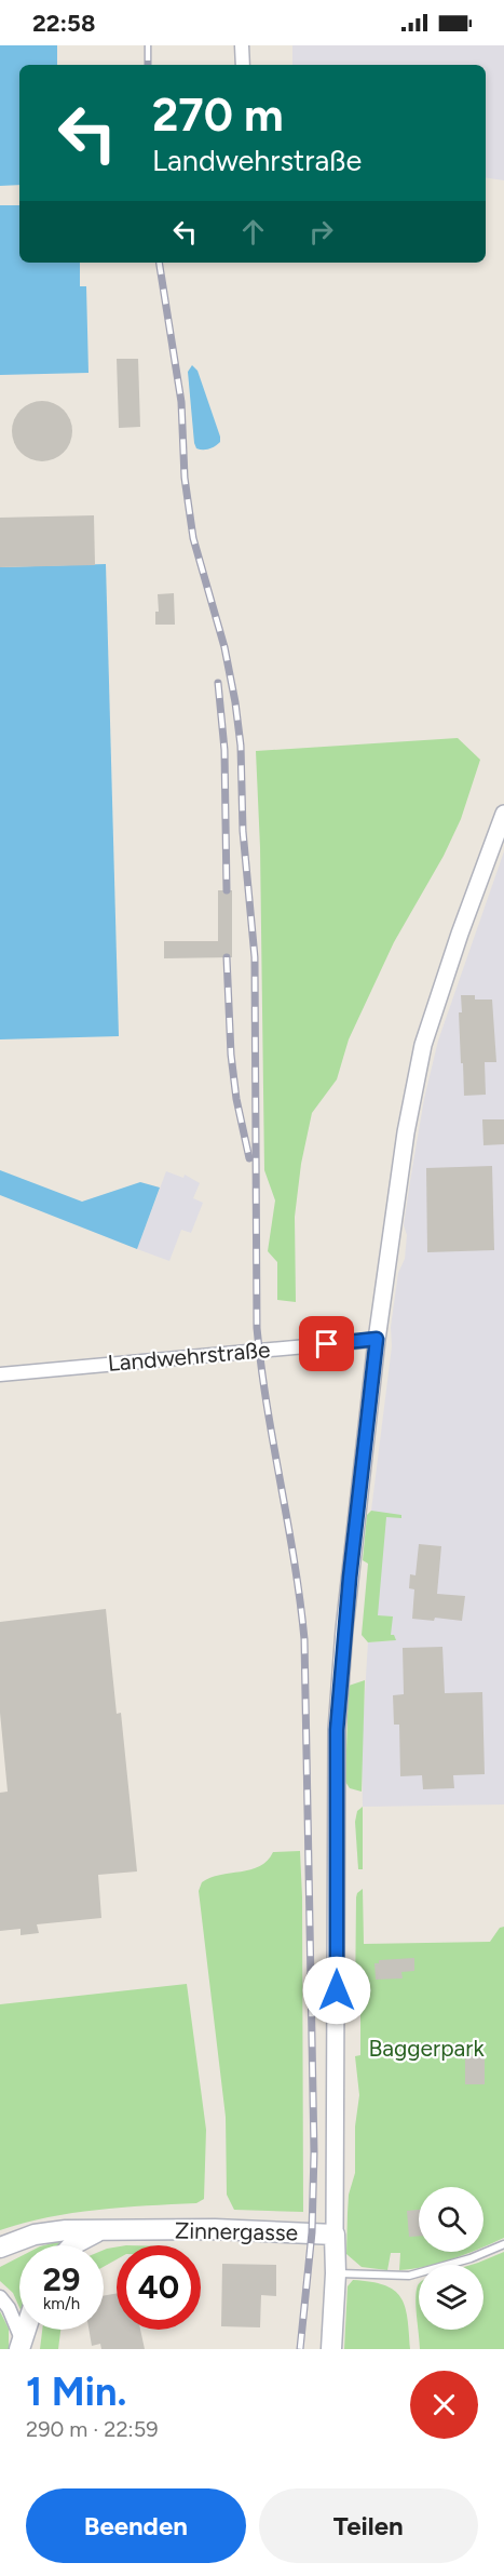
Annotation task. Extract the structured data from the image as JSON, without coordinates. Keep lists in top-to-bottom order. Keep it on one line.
{"streets":{"main road":["Zinnergasse"],"street":["Landwehrstraße"]},"parks":["Baggerpark"],"page":{"status":"22:58","turn":["270 m","Landwehrstraße"],"speed":"29 km/h","limit":"40","heading":["1 Min.","290 m · 22:59"],"buttons":["Beenden","Teilen"]}}
